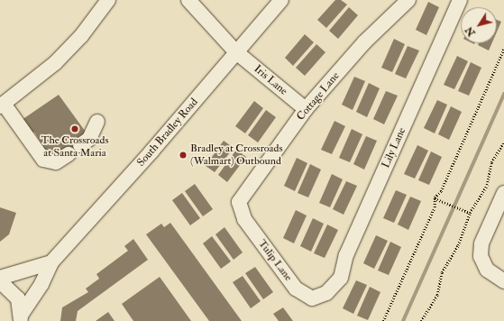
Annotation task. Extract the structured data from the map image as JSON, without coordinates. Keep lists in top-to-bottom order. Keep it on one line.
{"streets":{"street":["Iris Lane","Cottage Lane","South Bradley Road","Lily Lane","Tulip Lane"]},"crossings":[["Iris Lane","Cottage Lane"],["Iris Lane","South Bradley Road"],["Cottage Lane","Tulip Lane"],["Lily Lane","Tulip Lane"]],"places":["The Crossroads at Santa Maria","Bradley at Crossroads (Walmart) Outbound"],"north":"bottom left"}
